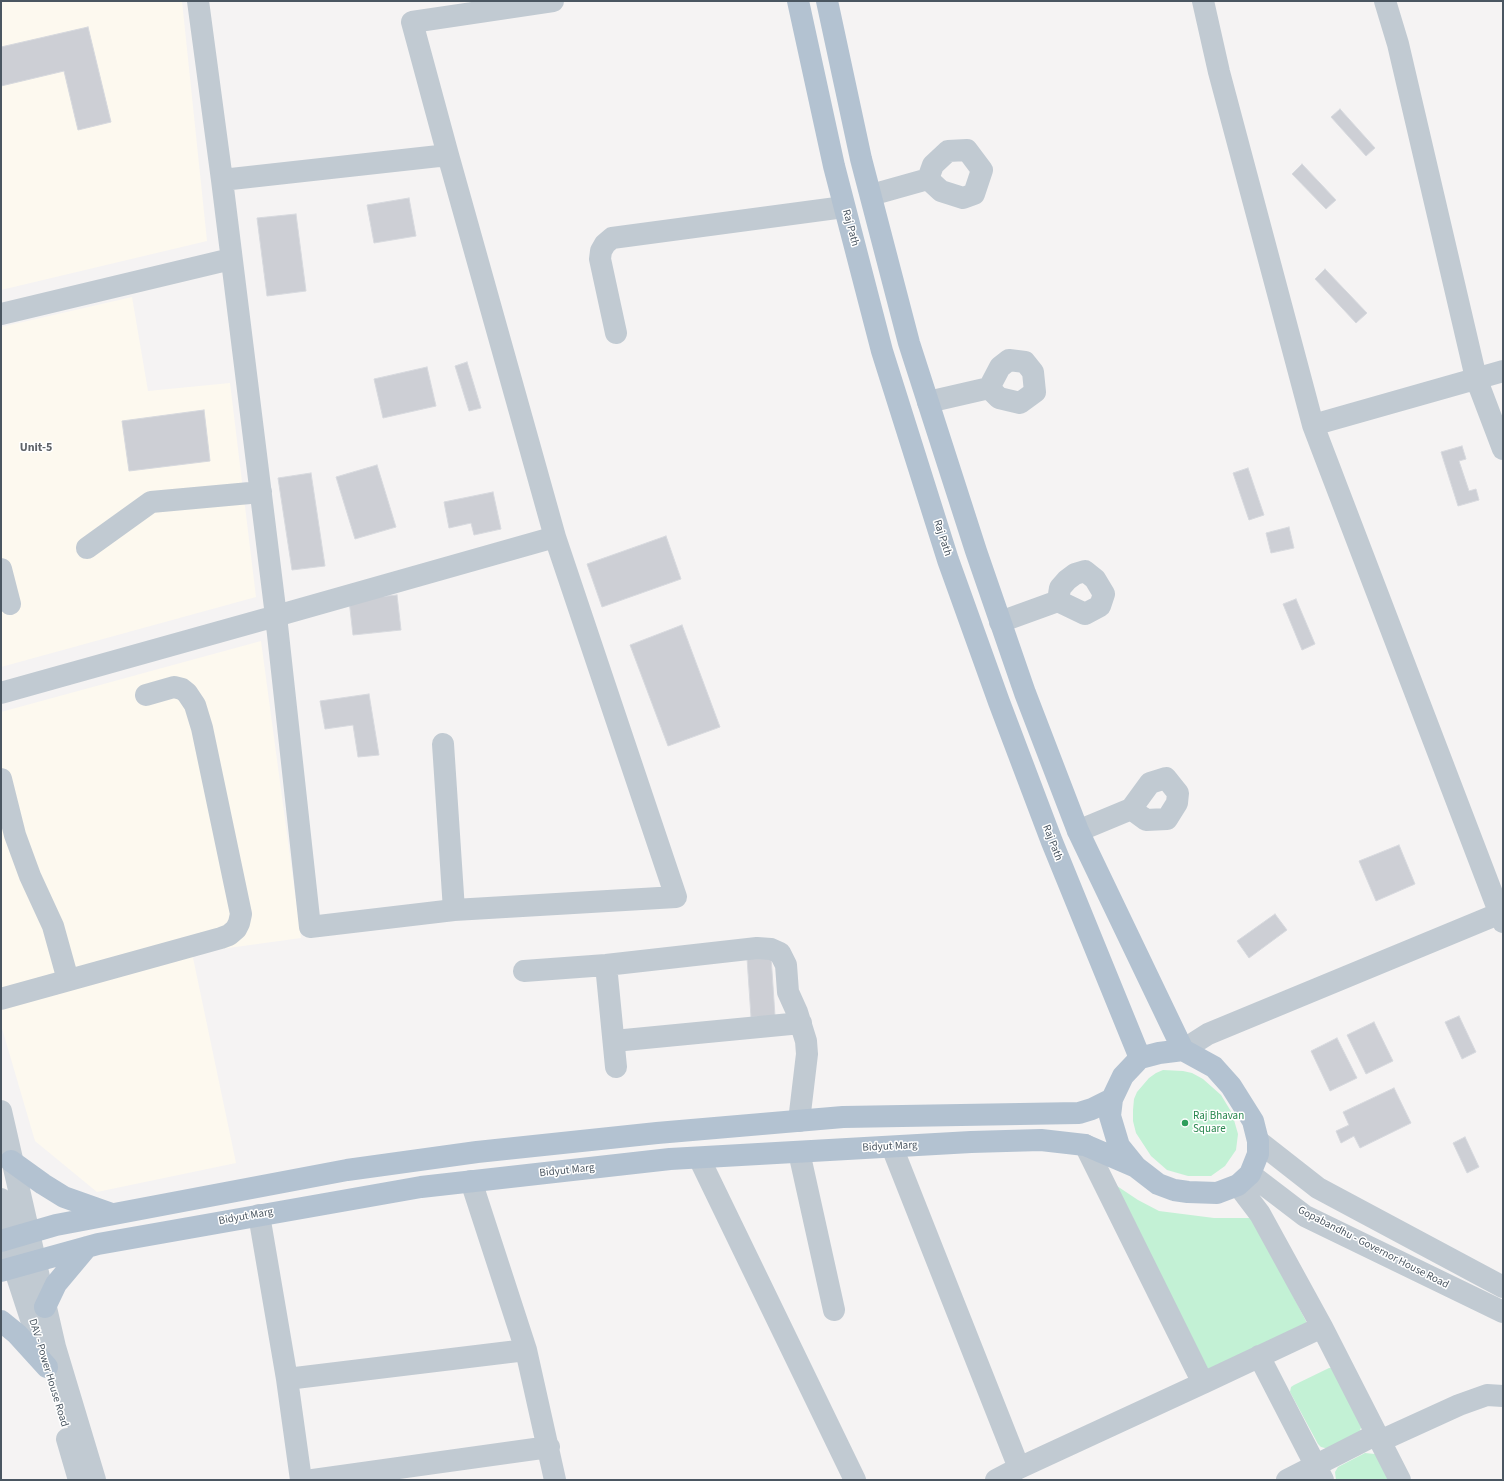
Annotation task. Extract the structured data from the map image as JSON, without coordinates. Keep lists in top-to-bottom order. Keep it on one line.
{"streets":{"main road":["Raj Path","Bidyut Marg"],"street":["Gopabandhu - Governor House Road","DAV - Power House Road"]},"crossings":[["Bidyut Marg","DAV - Power House Road"]],"districts":["Unit-5"],"places":["Raj Bhavan Square"]}
